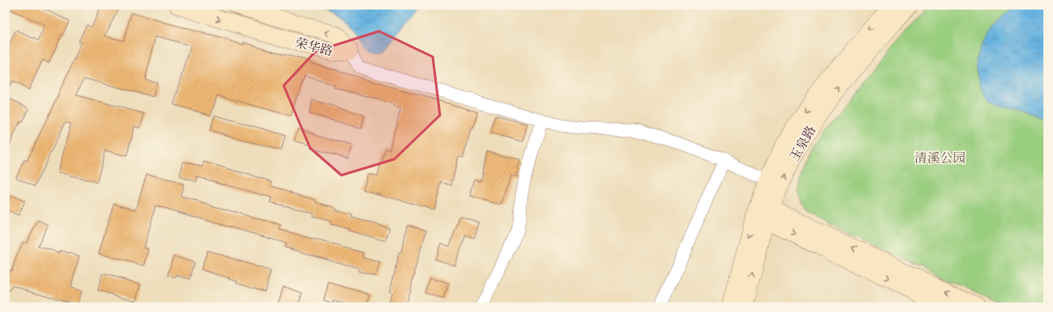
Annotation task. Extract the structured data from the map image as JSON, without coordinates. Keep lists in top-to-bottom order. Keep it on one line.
{"streets":{"street":["荣华路","玉泉路"]},"parks":["清溪公园"]}
